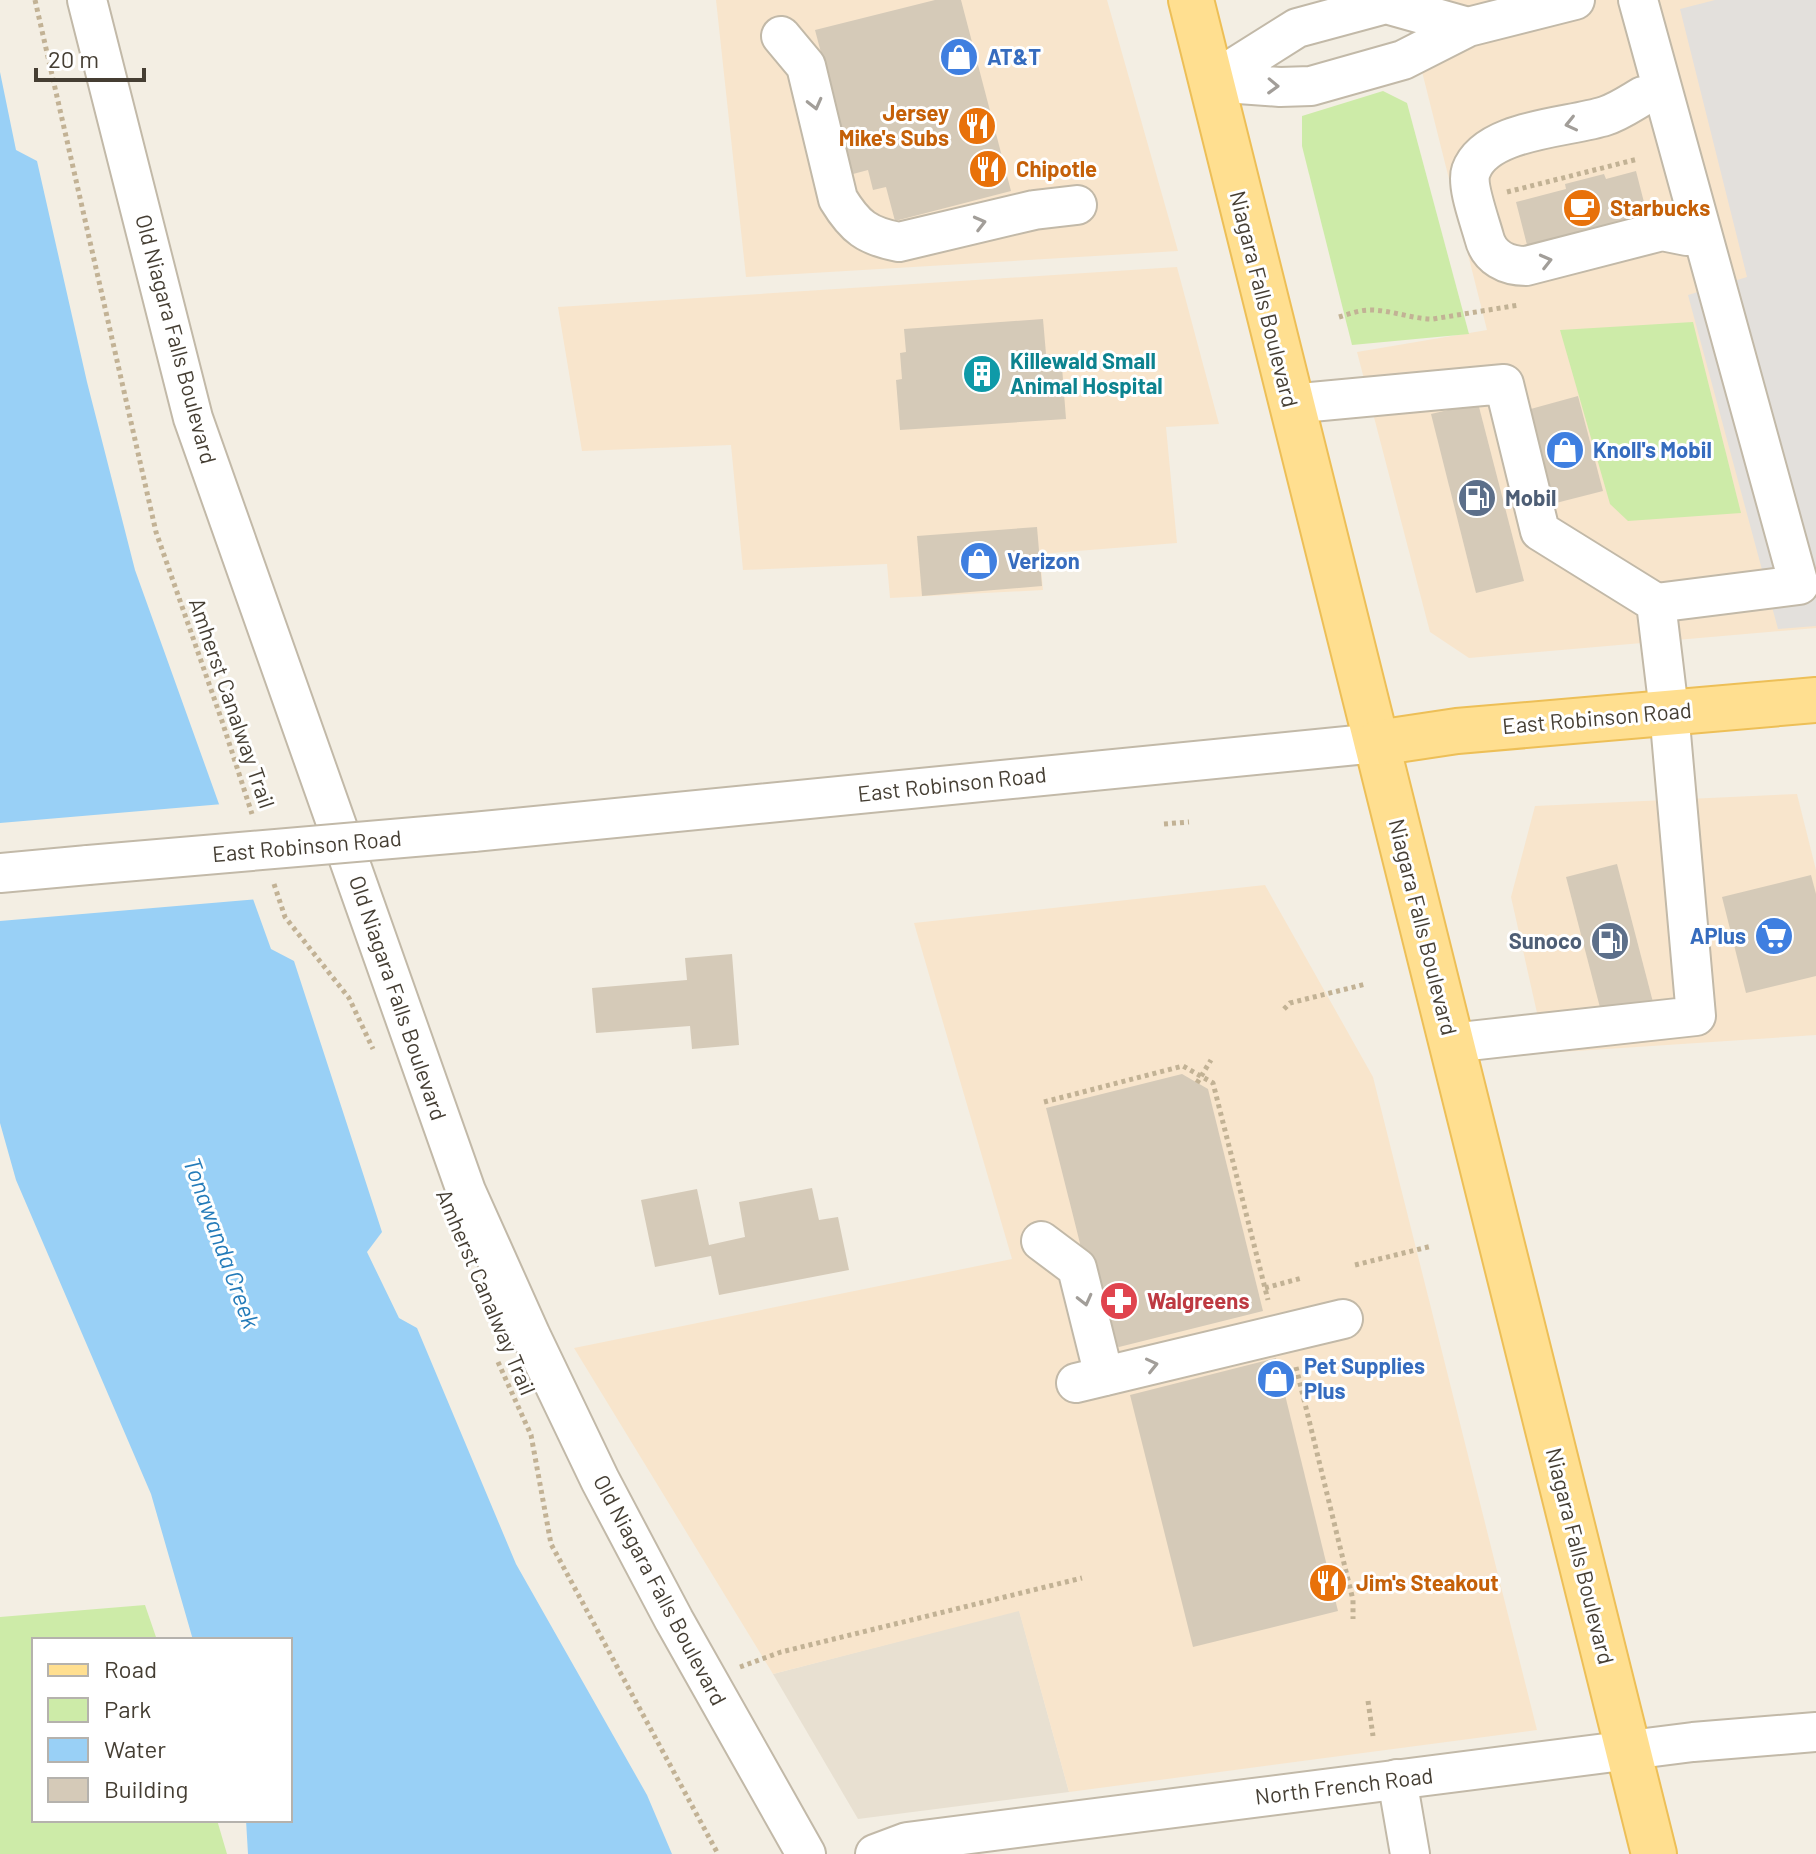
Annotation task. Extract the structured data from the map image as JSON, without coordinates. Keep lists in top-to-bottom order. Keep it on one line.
{"streets":{"main road":["Niagara Falls Boulevard","East Robinson Road"],"street":["Old Niagara Falls Boulevard","North French Road"],"path":["Amherst Canalway Trail"]},"crossings":[["Niagara Falls Boulevard","East Robinson Road"],["Niagara Falls Boulevard","North French Road"]],"water":["Tonawanda Creek"],"places":{"shop":["AT&T","Knoll's Mobil","Verizon","Pet Supplies Plus"],"restaurant":["Jersey Mike's Subs","Chipotle","Jim's Steakout"],"cafe":["Starbucks"],"building":["Killewald Small Animal Hospital"],"fuel station":["Mobil","Sunoco"],"supermarket":["APlus"],"pharmacy":["Walgreens"]},"legend":["Road","Park","Water","Building"],"scale_bar":"20 m"}
